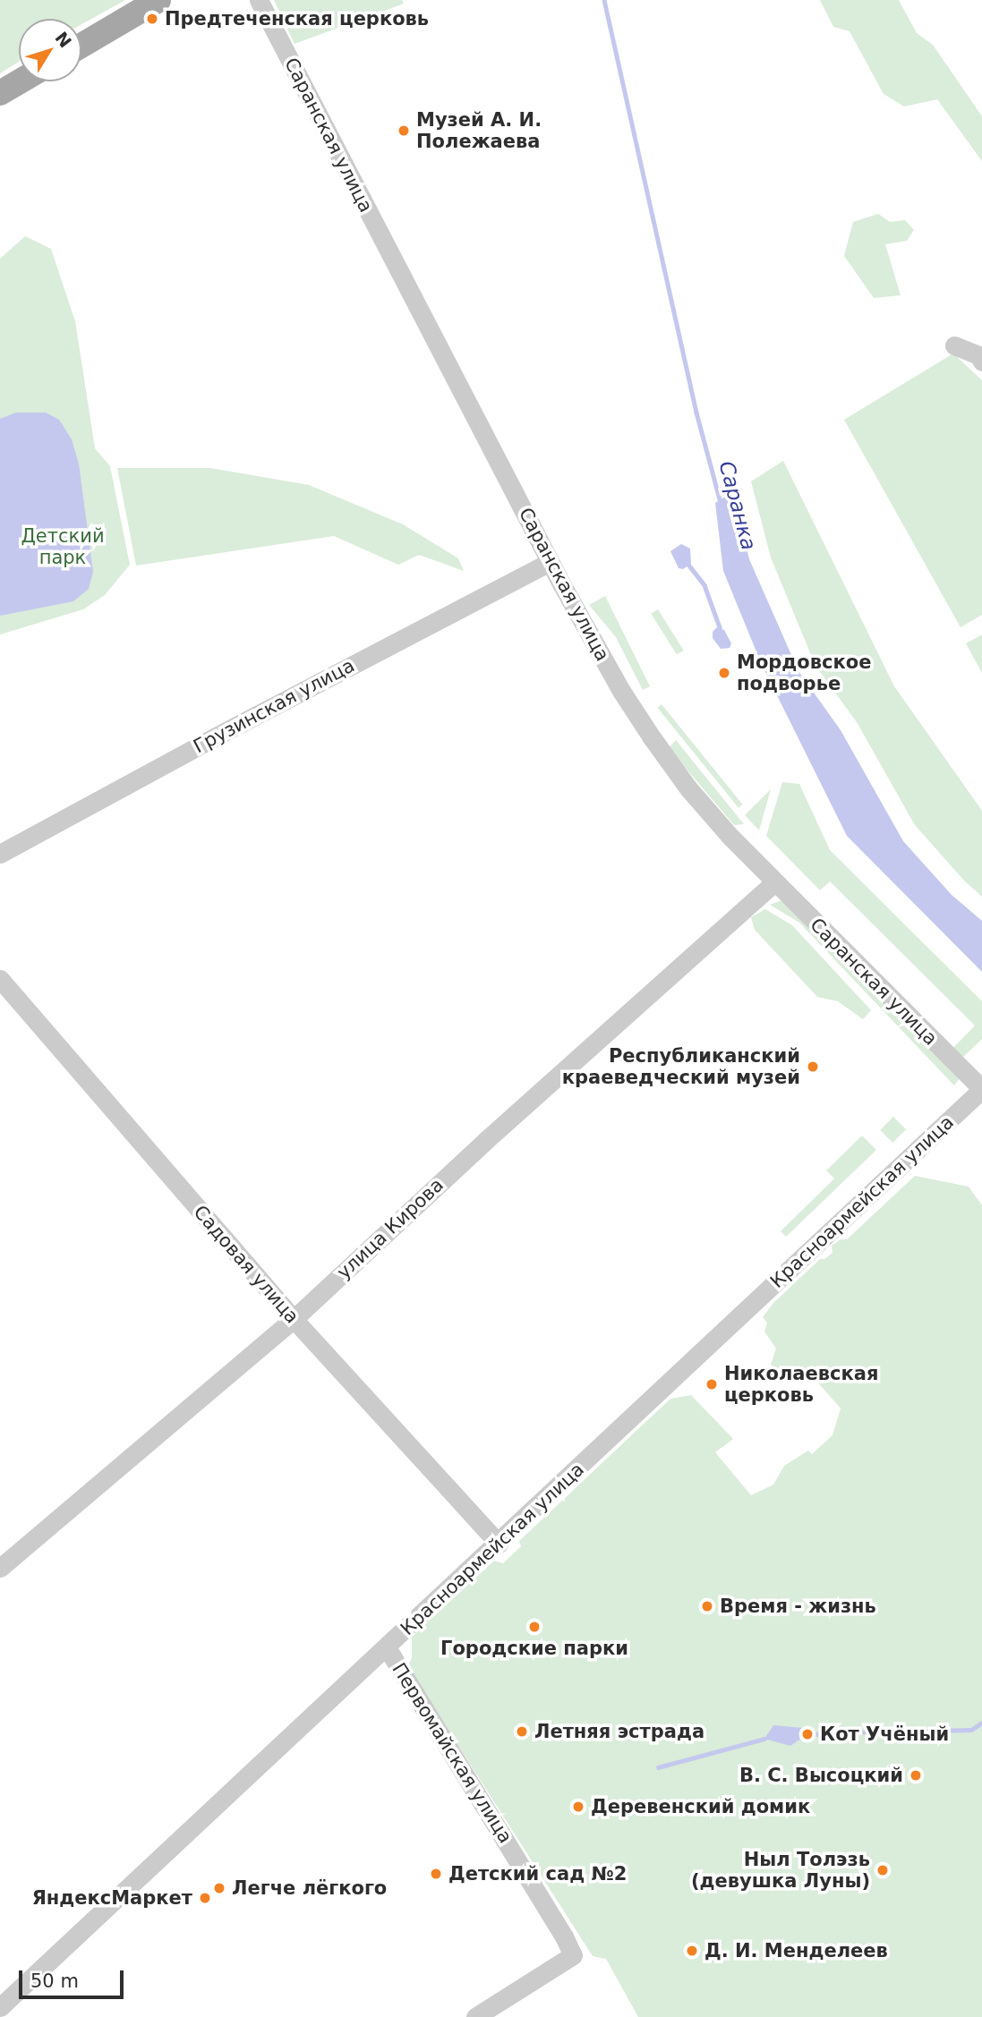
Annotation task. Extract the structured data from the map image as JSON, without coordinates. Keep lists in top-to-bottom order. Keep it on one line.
{"streets":{"street":["Саранская улица","Грузинская улица","Красноармейская улица","улица Кирова","Садовая улица","Первомайская улица"]},"crossings":[["Саранская улица","Грузинская улица"],["Саранская улица","Красноармейская улица"],["Саранская улица","улица Кирова"],["Красноармейская улица","Садовая улица"],["Красноармейская улица","Первомайская улица"],["улица Кирова","Садовая улица"]],"water":["Саранка"],"parks":["Детский парк"],"places":["Предтеченская церковь","Музей А. И. Полежаева","Мордовское подворье","Республиканский краеведческий музей","Николаевская церковь","Время - жизнь","Городские парки","Летняя эстрада","Кот Учёный","В. С. Высоцкий","Деревенский домик","Ныл Толэзь (девушка Луны)","Детский сад №2","Легче лёгкого","ЯндексМаркет","Д. И. Менделеев"],"scale_bar":"50 m","north":"top right"}
